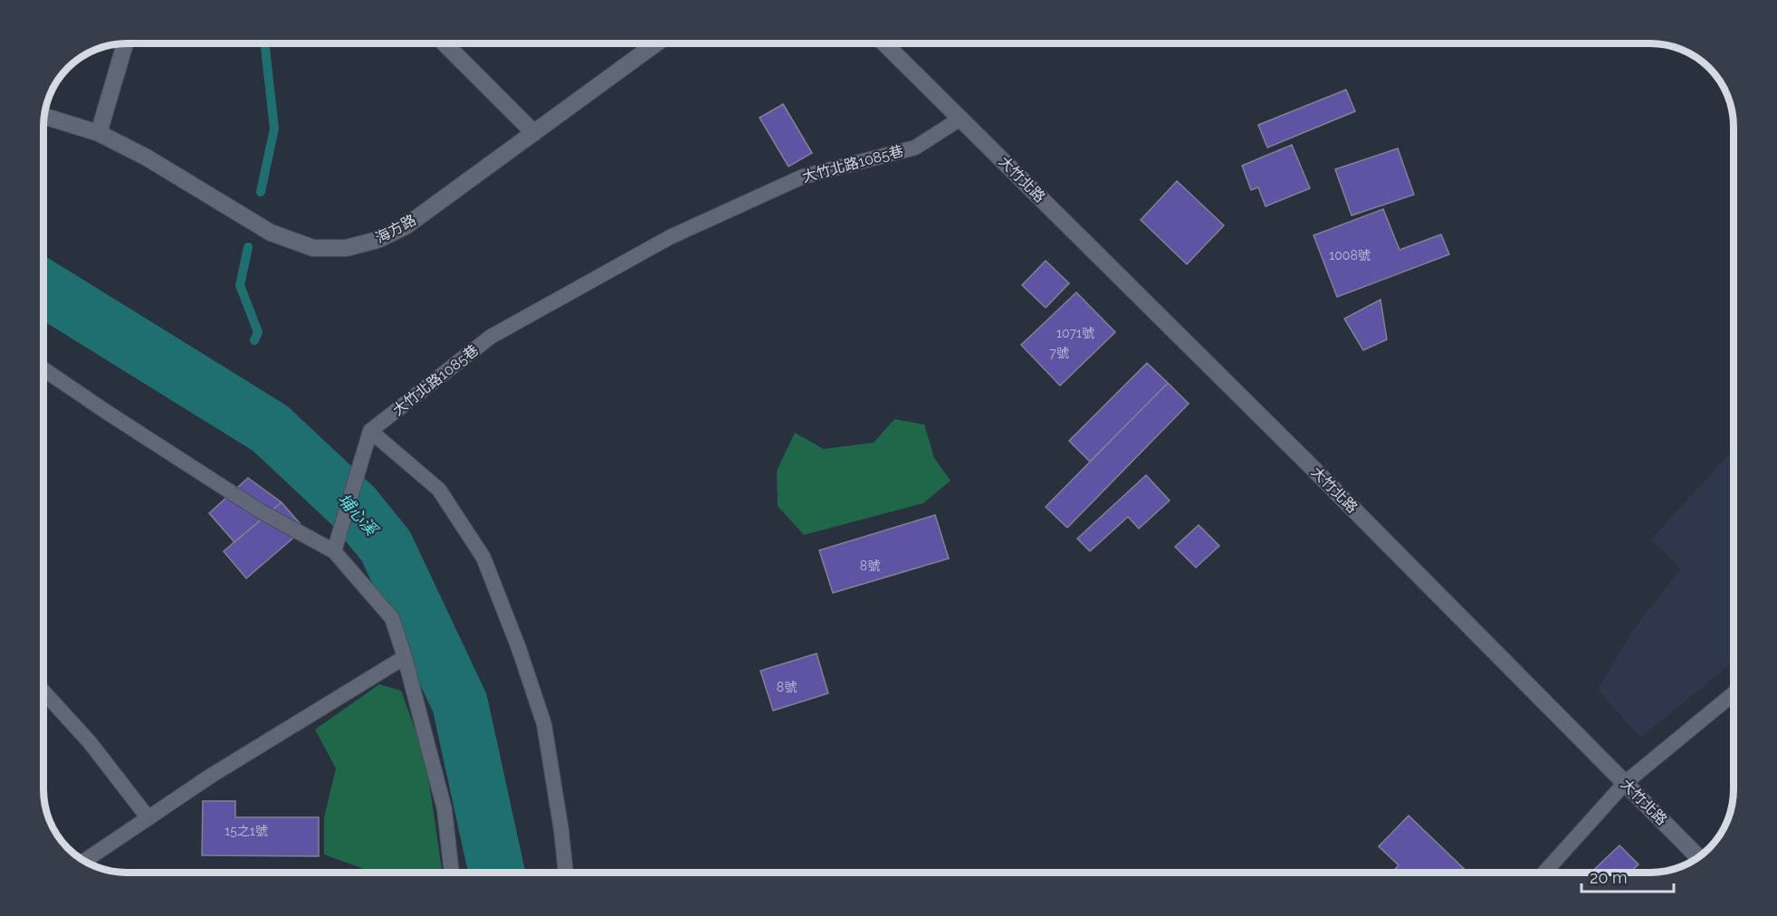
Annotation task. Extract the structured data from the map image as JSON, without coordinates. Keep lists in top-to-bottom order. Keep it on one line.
{"streets":{"street":["大竹北路","海方路"],"lane":["大竹北路1085巷"]},"crossings":[["大竹北路1085巷","大竹北路"]],"water":["埔心溪"],"house_numbers":["1008號","1071號","7號","8號","8號","15之1號"],"scale_bar":"20 m"}
